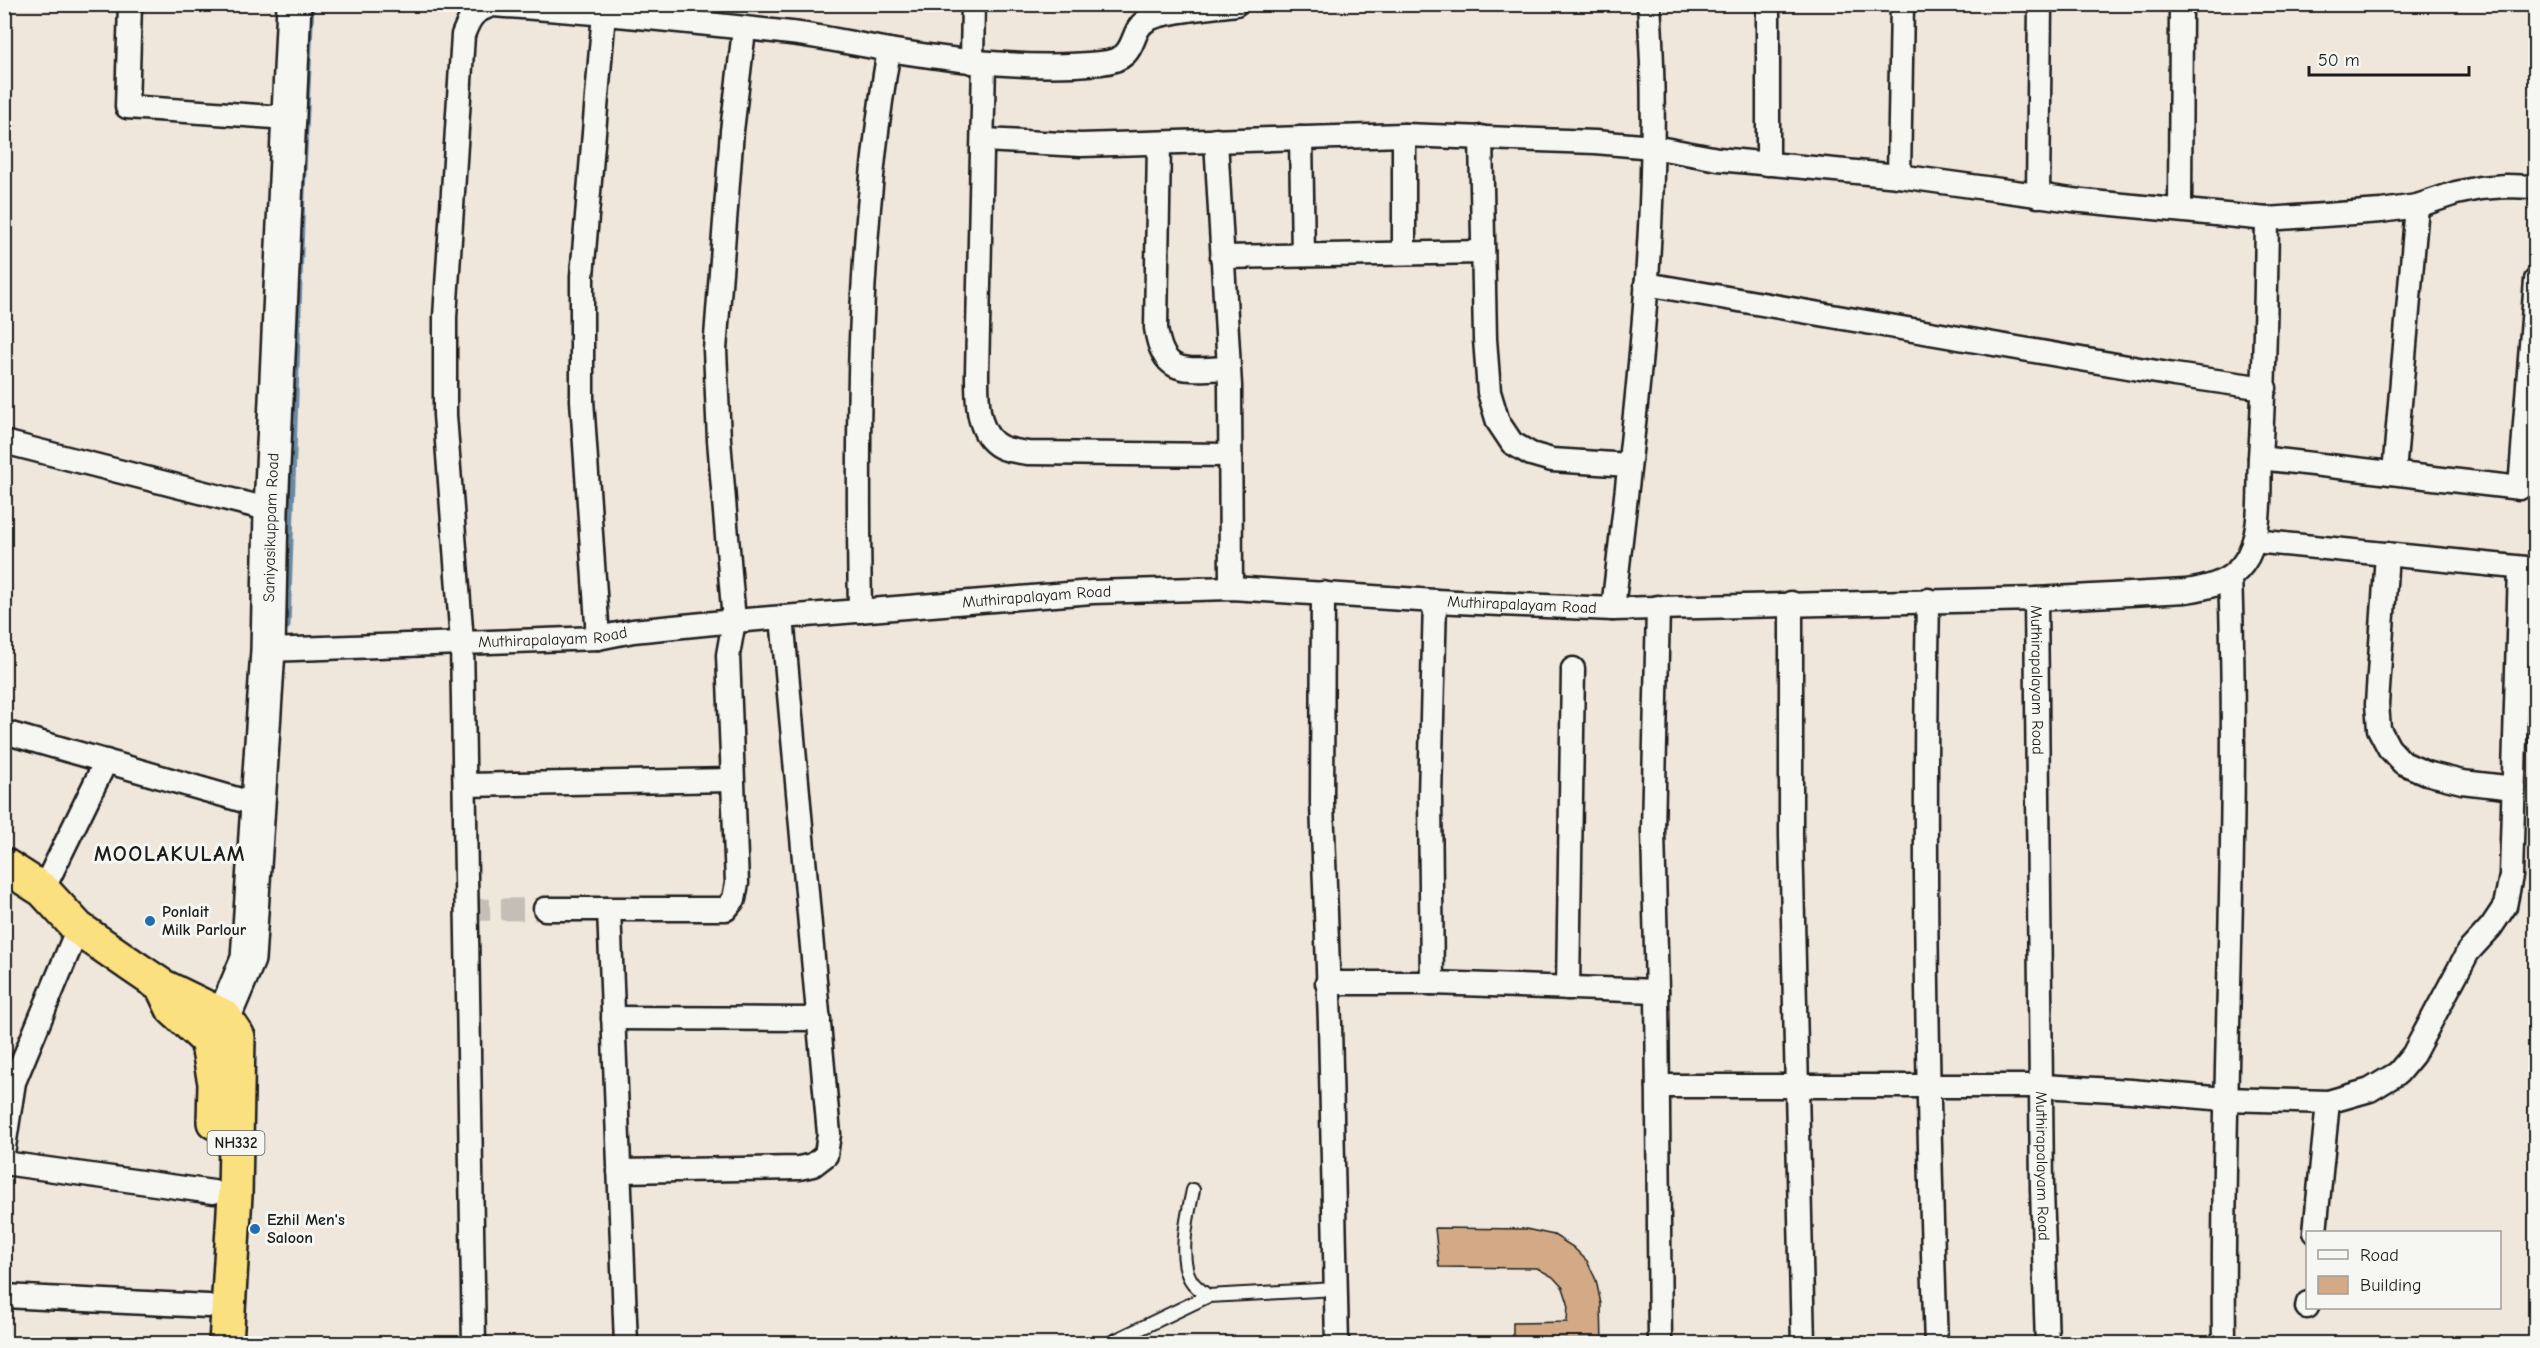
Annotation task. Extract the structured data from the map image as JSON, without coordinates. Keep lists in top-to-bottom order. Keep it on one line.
{"streets":{"highway":["NH332"],"street":["Saniyasikuppam Road","Muthirapalayam Road"]},"crossings":[["Saniyasikuppam Road","Muthirapalayam Road"],["Saniyasikuppam Road","NH332"]],"districts":["MOOLAKULAM"],"places":["Ponlait Milk Parlour","Ezhil Men's Saloon"],"legend":["Road","Building"],"scale_bar":"50 m"}
